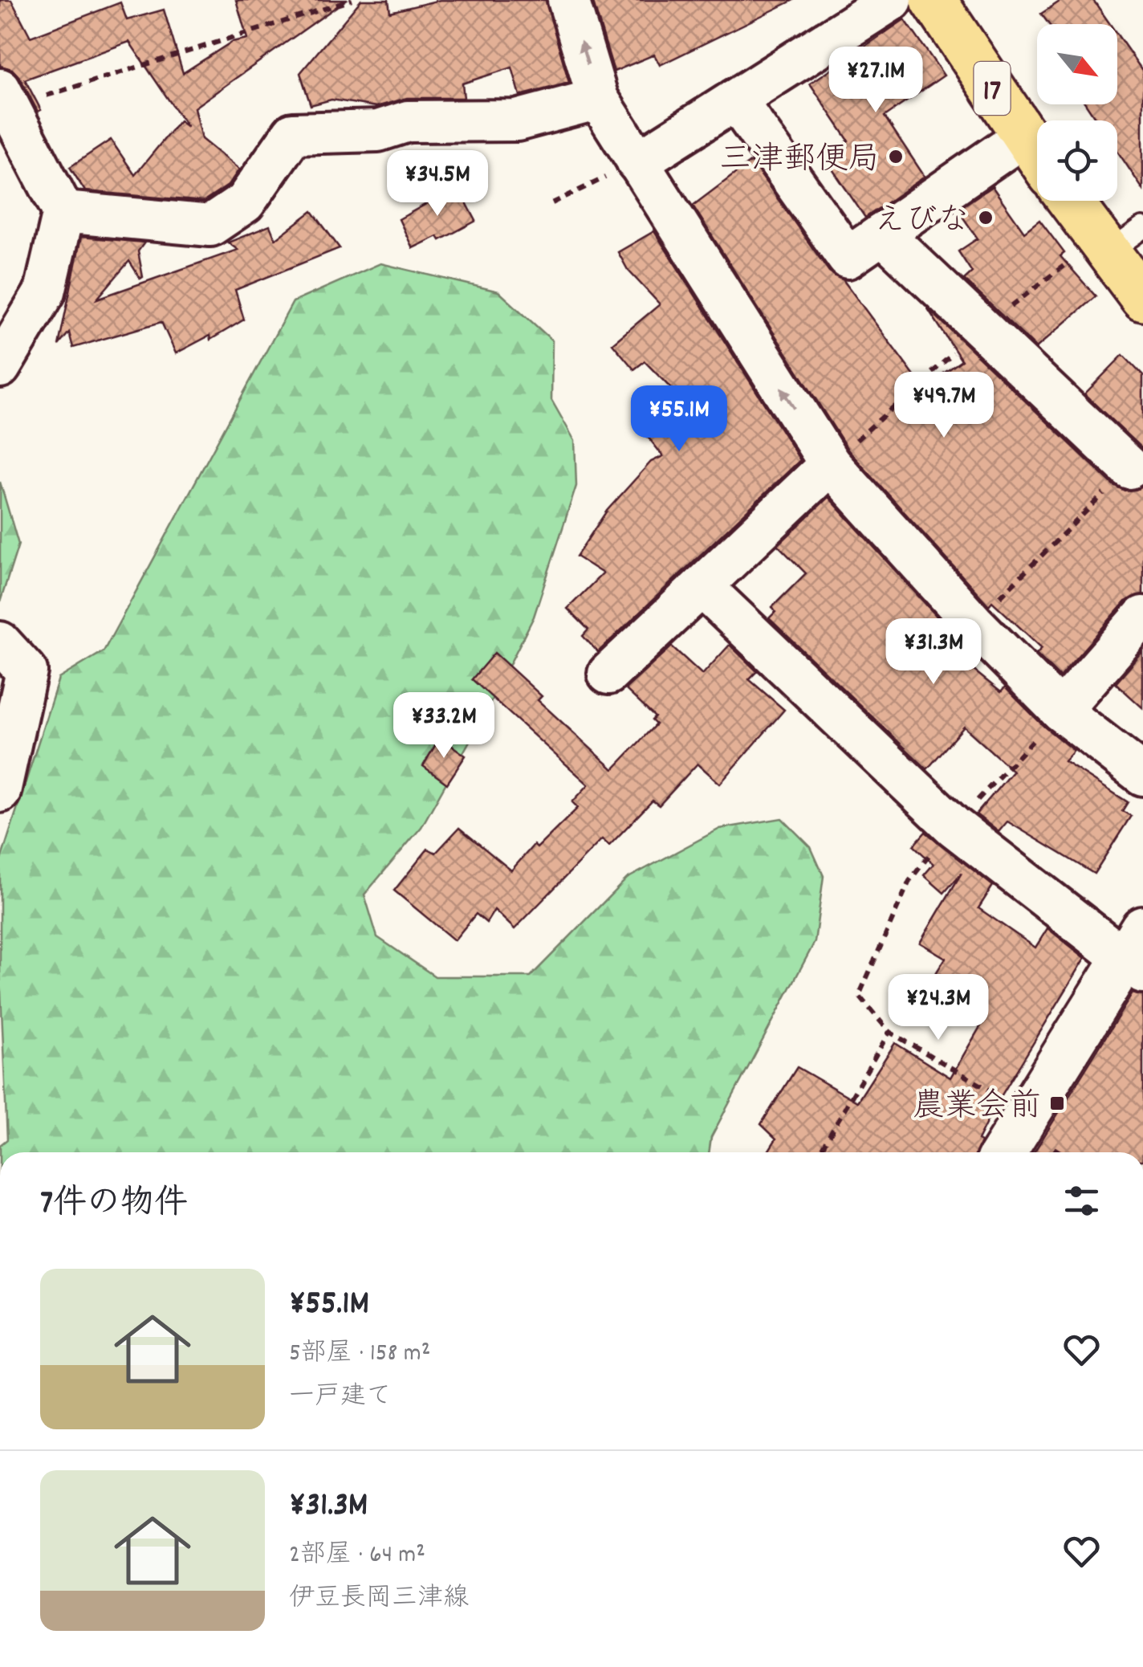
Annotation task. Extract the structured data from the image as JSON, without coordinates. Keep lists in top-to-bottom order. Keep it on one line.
{"streets":{"main road":["17"]},"places":{"other":["三津郵便局","えびな"],"transit":["農業会前"]},"north":"bottom right","page":{"price":["¥27.1M","¥34.5M","¥49.7M","¥55.1M","¥31.3M","¥33.2M","¥24.3M"],"heading":"7件の物件","list":[{"name":"¥55.1M","note":"5部屋 · 158 m² · 一戸建て"},{"name":"¥31.3M","note":"2部屋 · 64 m² · 伊豆長岡三津線"}]}}
